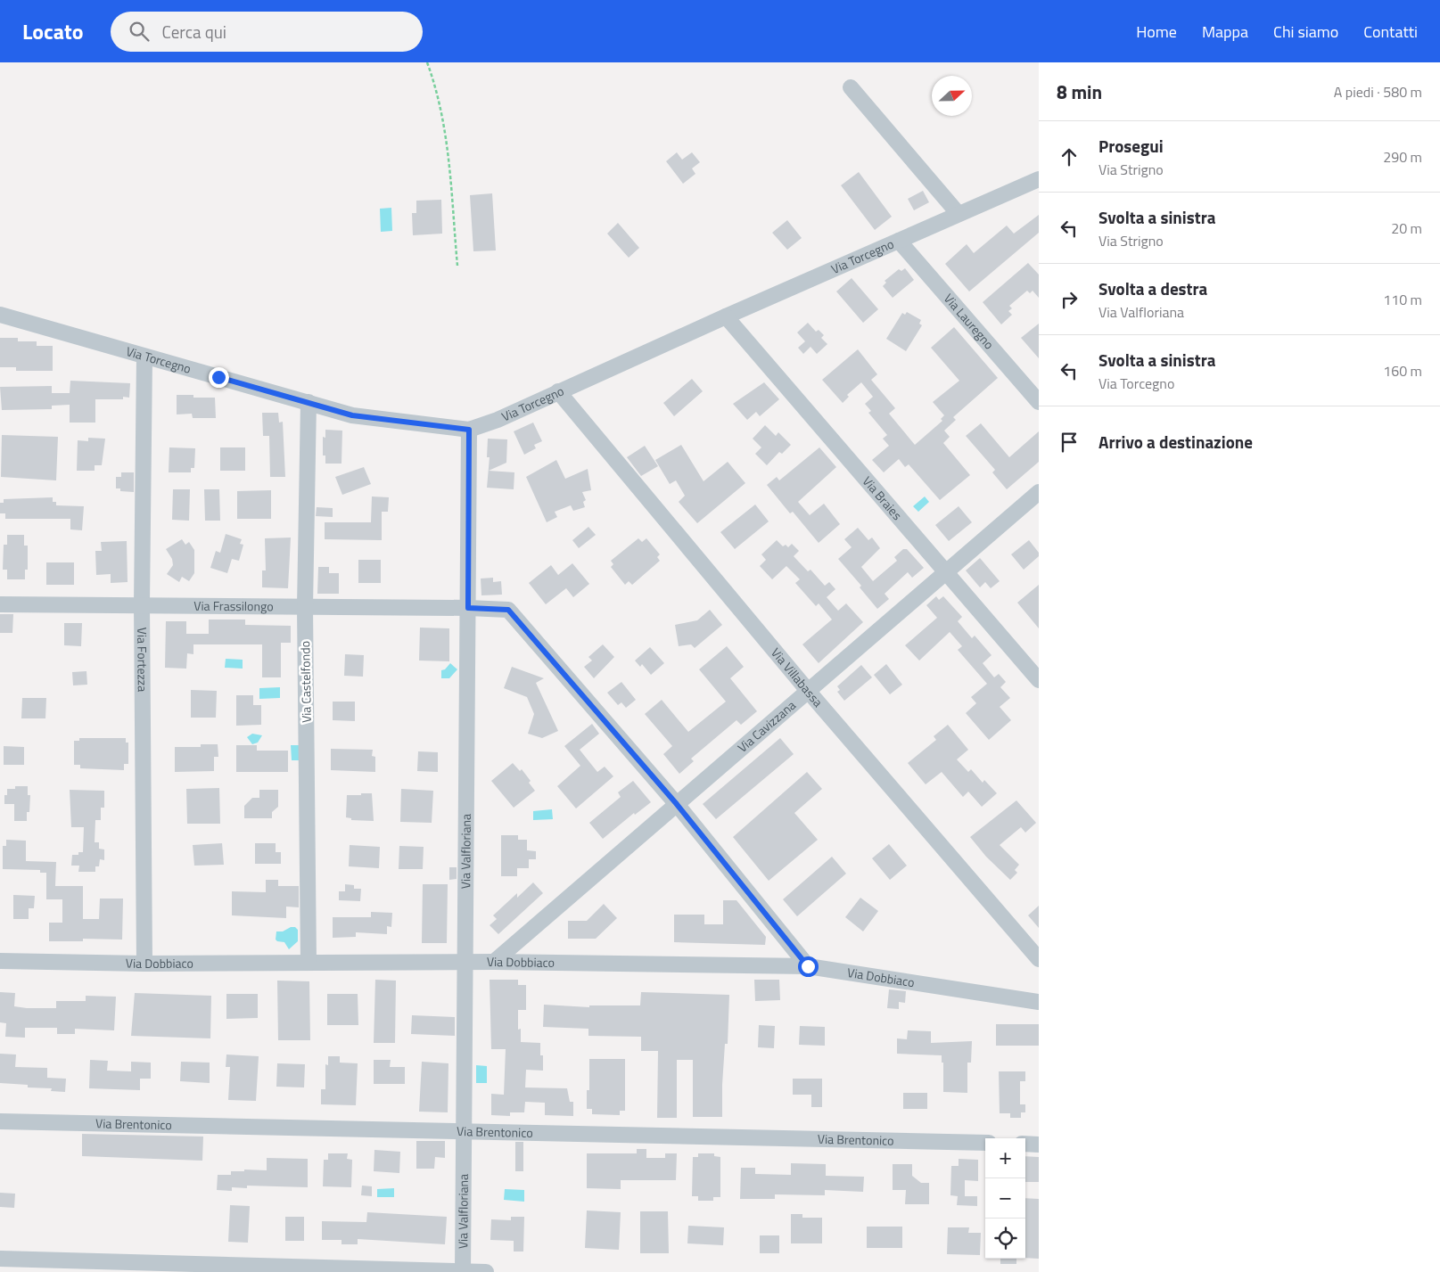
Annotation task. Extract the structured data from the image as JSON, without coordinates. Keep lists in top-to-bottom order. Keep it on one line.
{"streets":{"street":["Via Torcegno","Via Lauregno","Via Braies","Via Frassilongo","Via Fortezza","Via Villabassa","Via Castelfondo","Via Cavizzana","Via Valfloriana","Via Dobbiaco","Via Brentonico"]},"crossings":[["Via Torcegno","Via Lauregno"],["Via Torcegno","Via Braies"],["Via Torcegno","Via Fortezza"],["Via Torcegno","Via Villabassa"],["Via Torcegno","Via Castelfondo"],["Via Torcegno","Via Valfloriana"],["Via Braies","Via Cavizzana"],["Via Frassilongo","Via Fortezza"],["Via Frassilongo","Via Castelfondo"],["Via Frassilongo","Via Cavizzana"],["Via Frassilongo","Via Valfloriana"],["Via Frassilongo","Via Dobbiaco"],["Via Fortezza","Via Dobbiaco"],["Via Villabassa","Via Cavizzana"],["Via Castelfondo","Via Dobbiaco"],["Via Cavizzana","Via Dobbiaco"],["Via Valfloriana","Via Dobbiaco"],["Via Valfloriana","Via Brentonico"]],"north":"right","page":{"header":"Locato","search":"Cerca qui","nav":["Home","Mappa","Chi siamo","Contatti"],"heading":["8 min","A piedi · 580 m"],"list":[["Prosegui","Via Strigno","290 m"],["Svolta a sinistra","Via Strigno","20 m"],["Svolta a destra","Via Valfloriana","110 m"],["Svolta a sinistra","Via Torcegno","160 m"],"Arrivo a destinazione"],"map_buttons":["+","−"]}}
